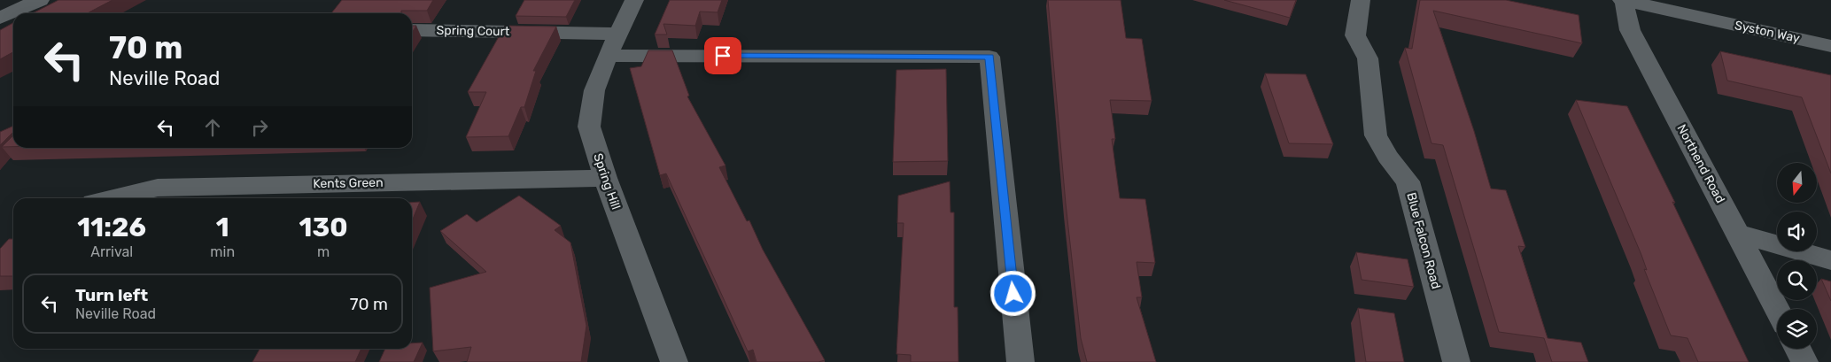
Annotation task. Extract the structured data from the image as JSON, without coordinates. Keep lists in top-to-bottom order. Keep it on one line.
{"streets":{"street":["Spring Court","Syston Way","Northend Road","Spring Hill","Kents Green","Blue Falcon Road"]},"crossings":[["Spring Court","Spring Hill"],["Syston Way","Northend Road"],["Spring Hill","Kents Green"]],"north":"bottom","page":{"turn":["70 m","Neville Road"],"eta":["11:26","Arrival","1","min","130","m"],"list":[{"name":"Turn left","note":"Neville Road","value":"70 m"}]}}
